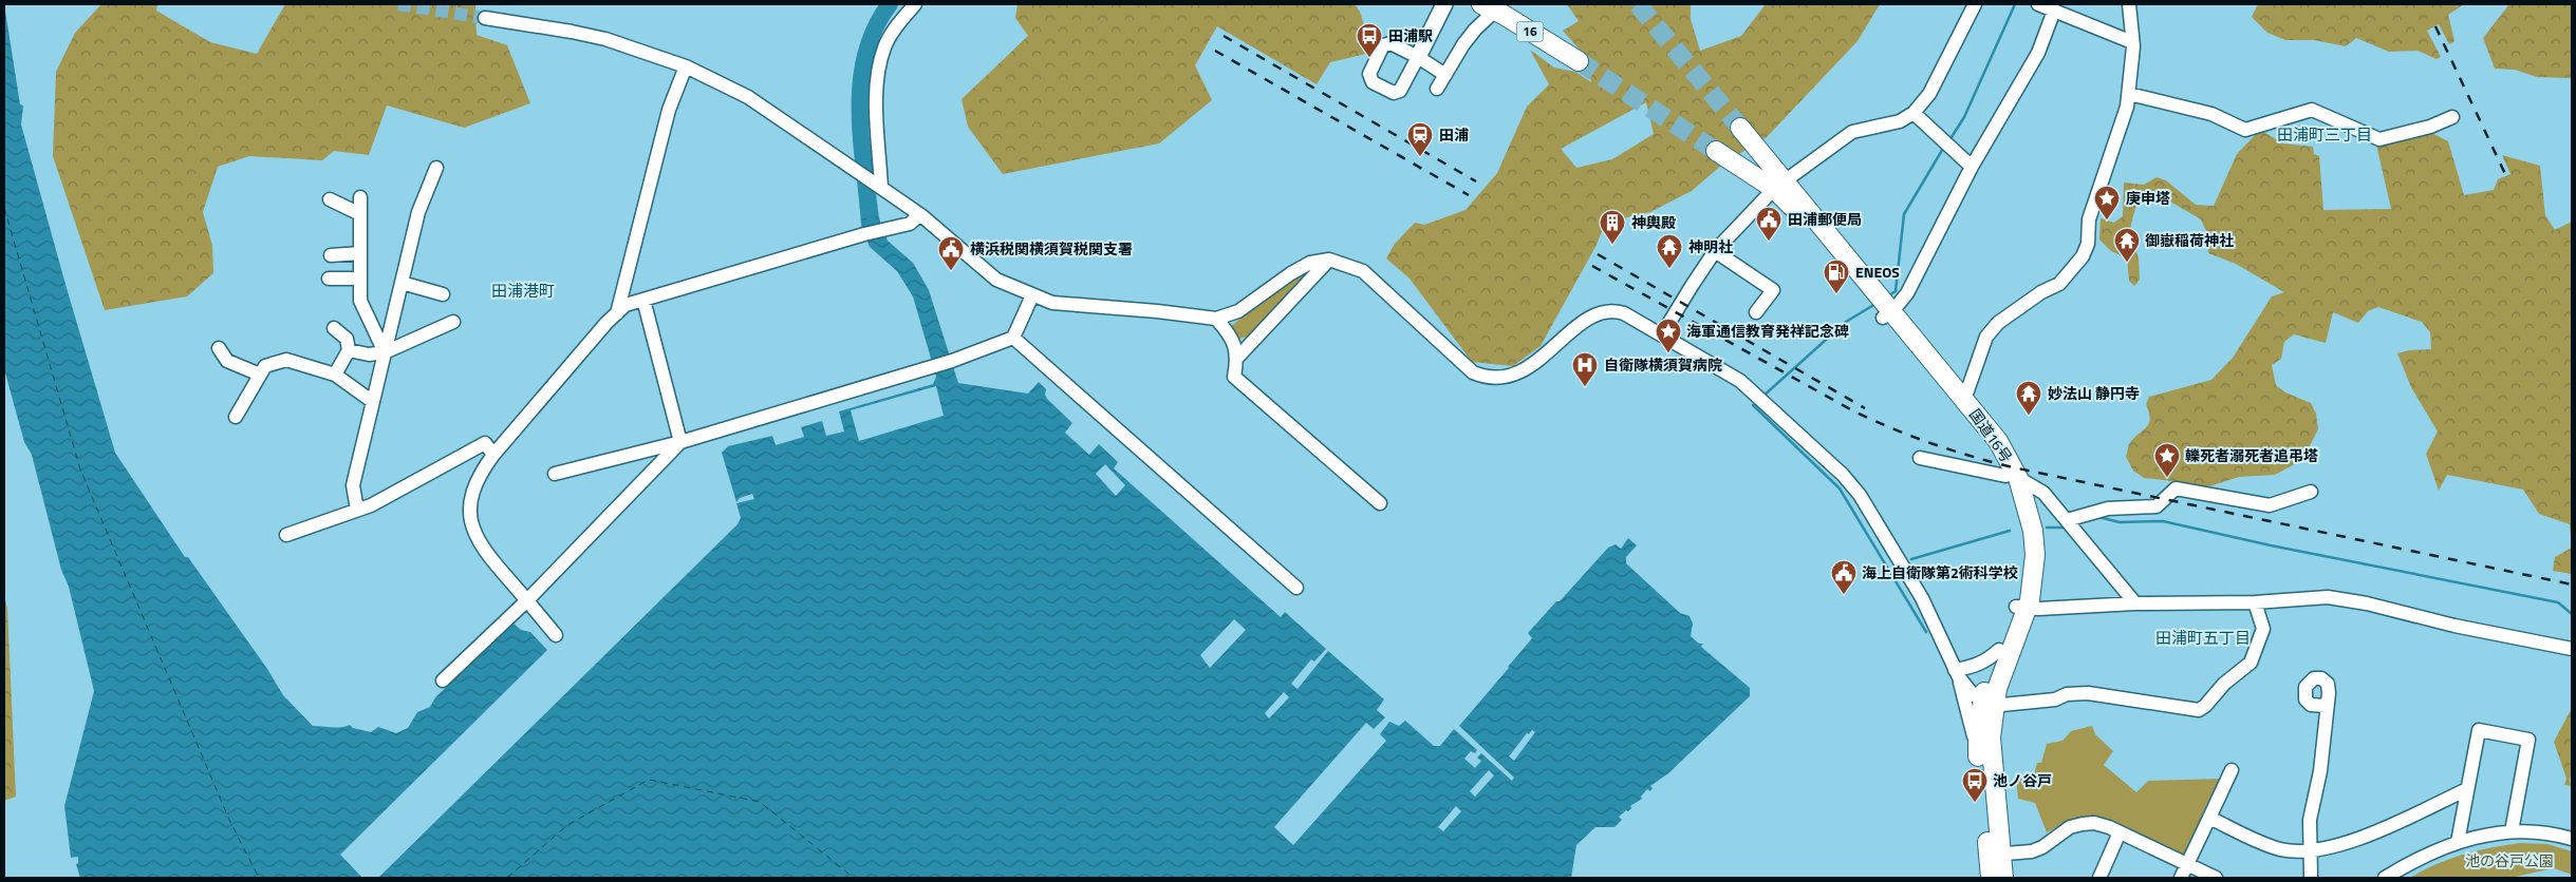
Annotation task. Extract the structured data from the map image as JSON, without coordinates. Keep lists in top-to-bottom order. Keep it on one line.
{"streets":{"highway":["16","国道16号"]},"districts":["田浦町三丁目","田浦港町","田浦町五丁目"],"parks":["池の谷戸公園"],"places":{"bus stop":["田浦駅","池ノ谷戸"],"station":["田浦"],"place":["庚申塔","海軍通信教育発祥記念碑","轢死者溺死者追弔塔"],"public building":["田浦郵便局","横浜税関横須賀税関支署","海上自衛隊第2術科学校"],"building":["神輿殿"],"temple":["御嶽稲荷神社","神明社","妙法山 静円寺"],"fuel station":["ENEOS"],"hospital":["自衛隊横須賀病院"]}}
